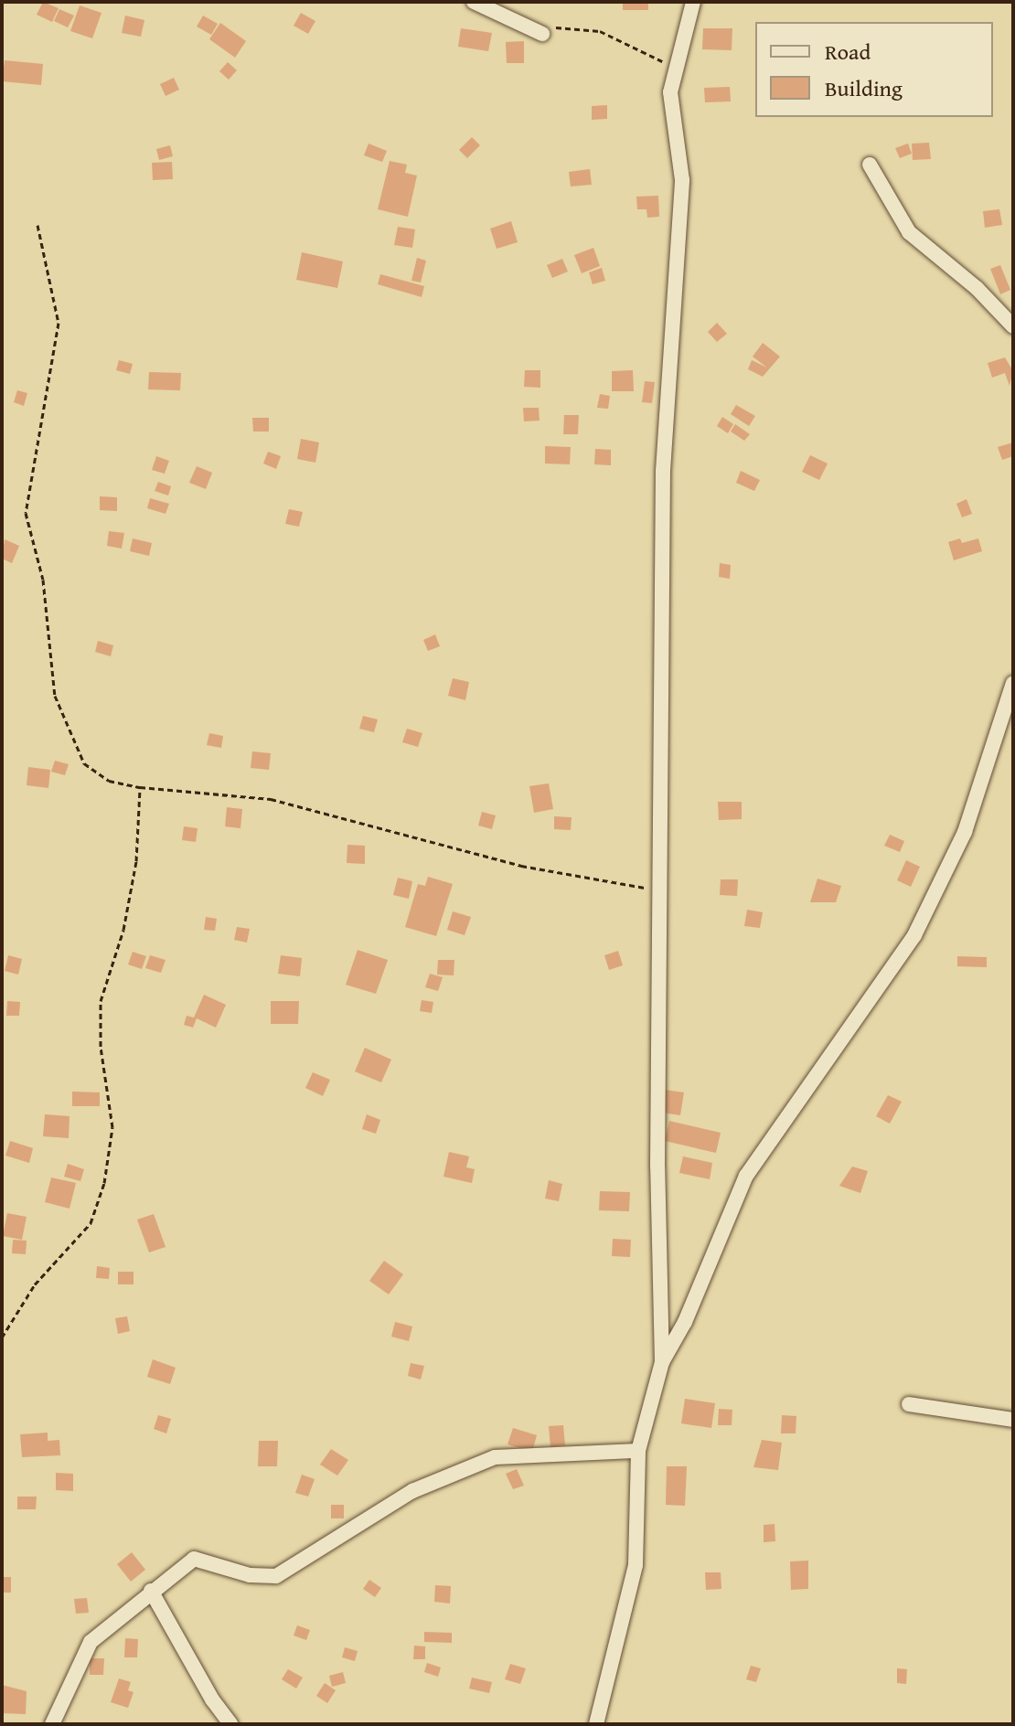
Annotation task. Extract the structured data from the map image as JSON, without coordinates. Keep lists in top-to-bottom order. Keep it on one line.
{"legend":["Road","Building"]}
